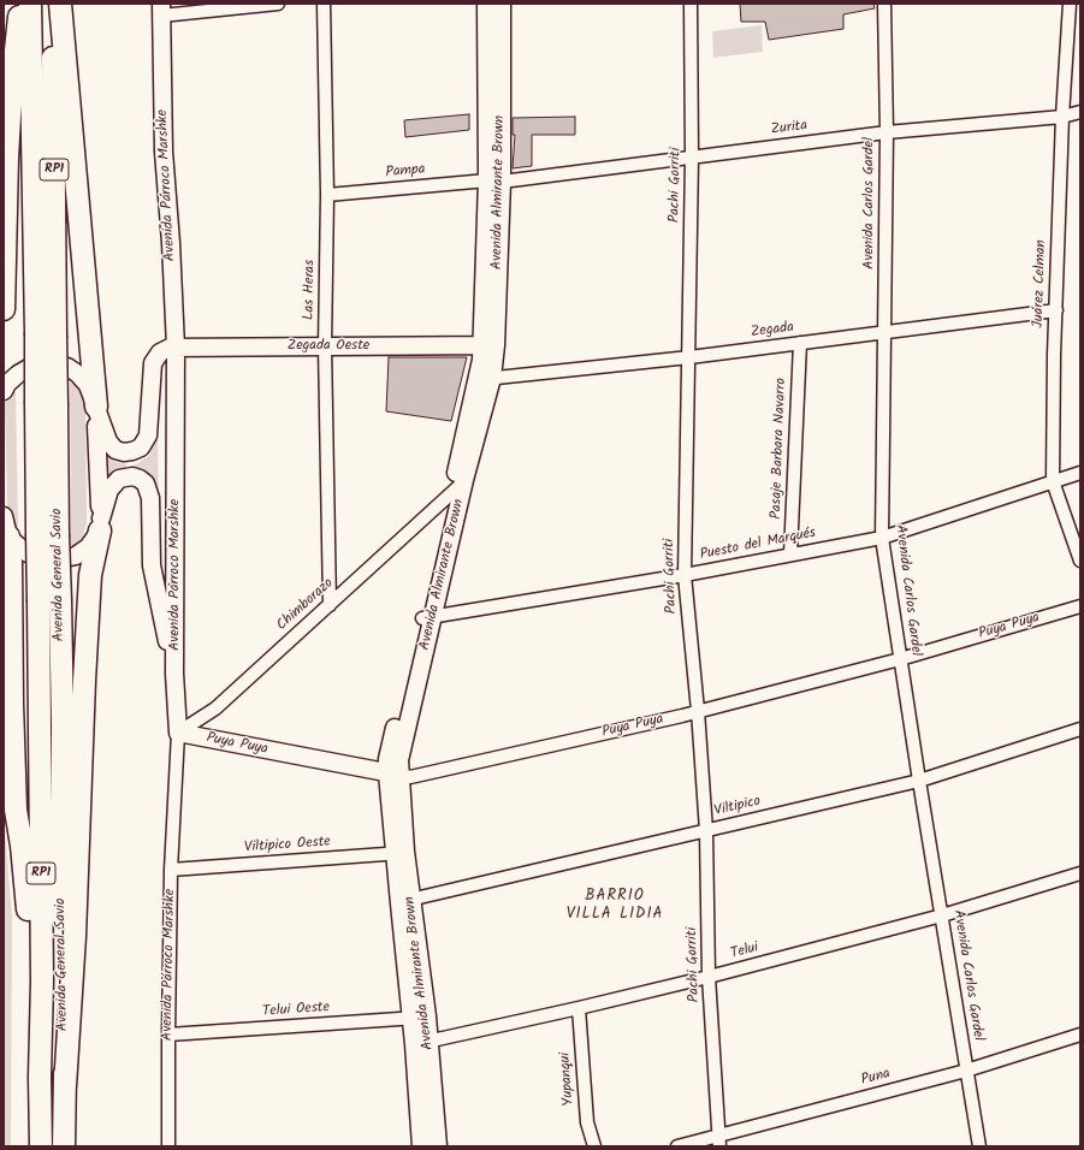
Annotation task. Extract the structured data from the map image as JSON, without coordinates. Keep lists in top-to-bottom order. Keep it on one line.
{"streets":{"highway":["RP1","Avenida General Savio"],"main road":["Avenida Párroco Marshke","Avenida Almirante Brown","Zegada Oeste","Puya Puya"],"street":["Zurita","Pampa","Pachi Gorriti","Avenida Carlos Gardel","Juárez Celman","Las Heras","Zegada","Pasaje Barbara Navarro","Puesto del Marqués","Chimborazo","Viltipico","Viltipico Oeste","Telui","Telui Oeste","Puna","Yupanqui"]},"crossings":[["Zurita","Pampa"],["Zurita","Pachi Gorriti"],["Zurita","Avenida Almirante Brown"],["Zurita","Avenida Carlos Gardel"],["Zurita","Juárez Celman"],["Pampa","Avenida Almirante Brown"],["Pampa","Las Heras"],["Avenida Párroco Marshke","Zegada Oeste"],["Avenida Párroco Marshke","Chimborazo"],["Avenida Párroco Marshke","Puya Puya"],["Avenida Párroco Marshke","Viltipico Oeste"],["Avenida Párroco Marshke","Telui Oeste"],["Pachi Gorriti","Zegada"],["Pachi Gorriti","Puesto del Marqués"],["Pachi Gorriti","Puya Puya"],["Pachi Gorriti","Viltipico"],["Pachi Gorriti","Telui"],["Pachi Gorriti","Puna"],["Avenida Almirante Brown","Zegada"],["Avenida Almirante Brown","Zegada Oeste"],["Avenida Almirante Brown","Puesto del Marqués"],["Avenida Almirante Brown","Chimborazo"],["Avenida Almirante Brown","Puya Puya"],["Avenida Almirante Brown","Viltipico"],["Avenida Almirante Brown","Viltipico Oeste"],["Avenida Almirante Brown","Telui"],["Avenida Almirante Brown","Telui Oeste"],["Avenida Carlos Gardel","Zegada"],["Avenida Carlos Gardel","Puesto del Marqués"],["Avenida Carlos Gardel","Puya Puya"],["Avenida Carlos Gardel","Viltipico"],["Avenida Carlos Gardel","Telui"],["Avenida Carlos Gardel","Puna"],["Juárez Celman","Zegada"],["Juárez Celman","Puesto del Marqués"],["Las Heras","Zegada Oeste"],["Las Heras","Chimborazo"],["Zegada","Pasaje Barbara Navarro"],["Pasaje Barbara Navarro","Puesto del Marqués"],["Chimborazo","Puya Puya"],["Telui","Yupanqui"]],"districts":["BARRIO VILLA LIDIA"]}
